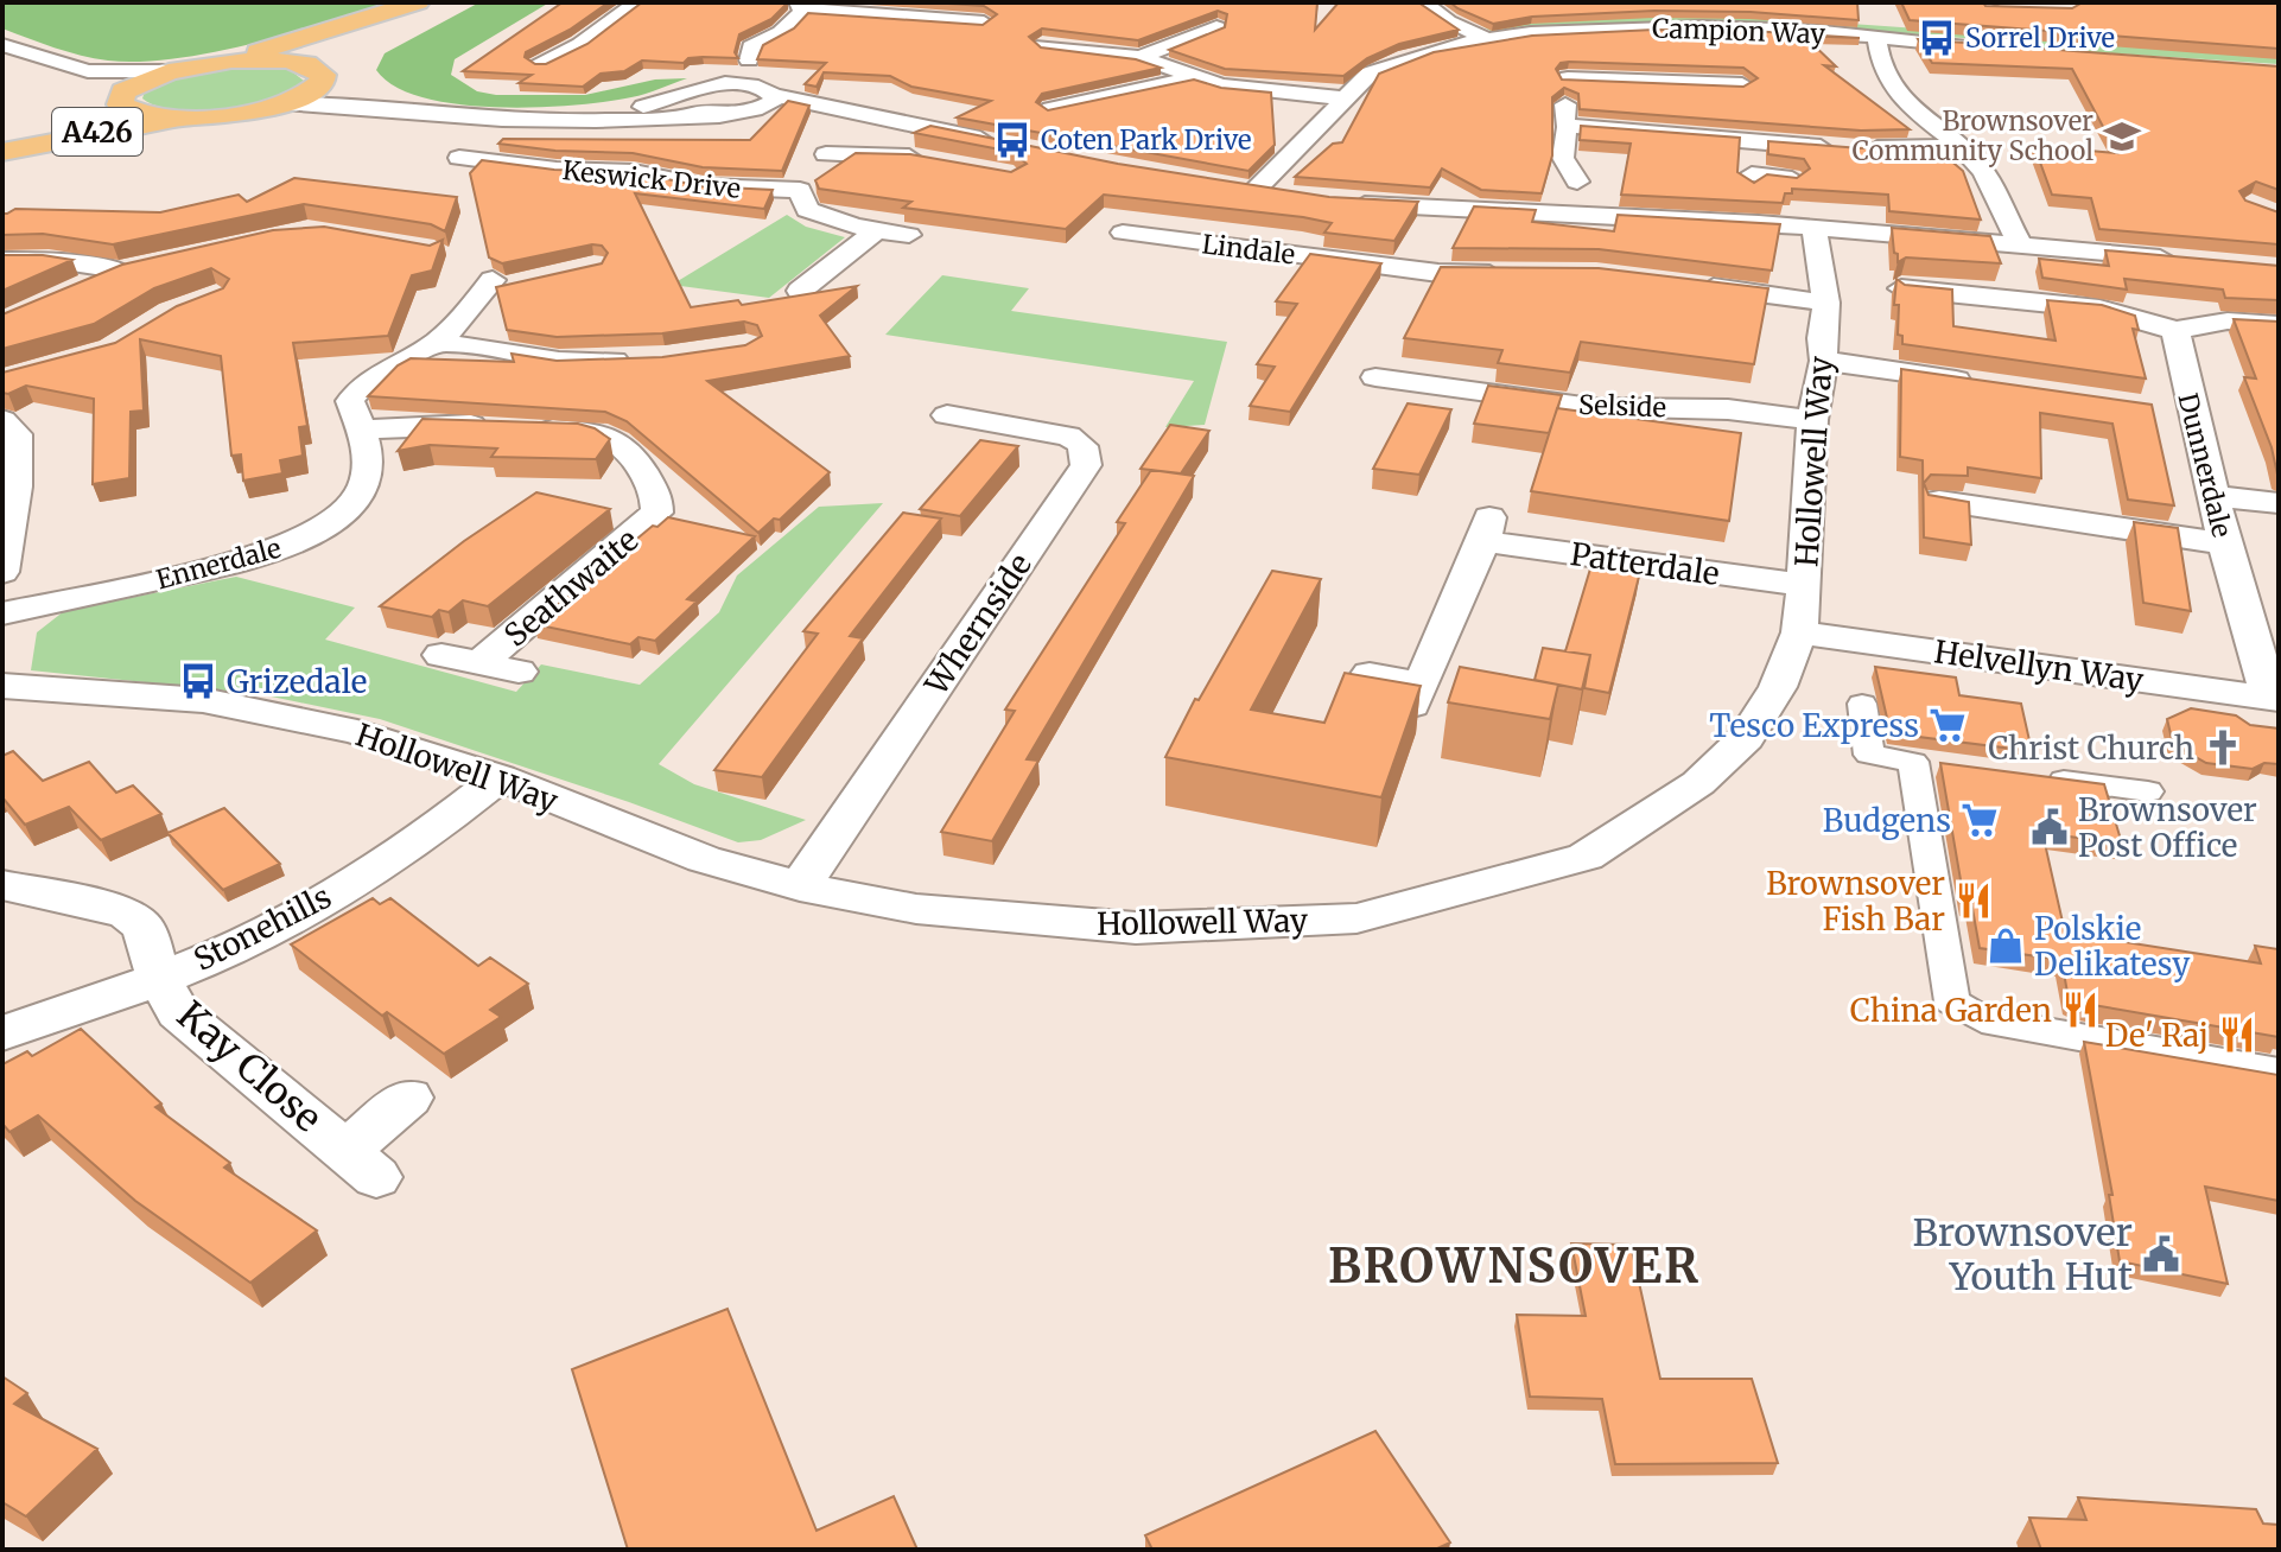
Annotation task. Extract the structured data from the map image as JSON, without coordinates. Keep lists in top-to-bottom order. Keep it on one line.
{"streets":{"highway":["A426"],"street":["Campion Way","Keswick Drive","Lindale","Selside","Hollowell Way","Dunnerdale","Ennerdale","Patterdale","Seathwaite","Whernside","Helvellyn Way","Stonehills","Kay Close"]},"crossings":[["Selside","Hollowell Way"],["Hollowell Way","Patterdale"],["Hollowell Way","Whernside"],["Hollowell Way","Helvellyn Way"],["Hollowell Way","Stonehills"],["Dunnerdale","Helvellyn Way"],["Ennerdale","Seathwaite"],["Stonehills","Kay Close"]],"districts":["BROWNSOVER"],"places":{"bus stop":["Sorrel Drive","Coten Park Drive","Grizedale"],"school or university":["Brownsover Community School"],"supermarket":["Tesco Express","Budgens"],"church":["Christ Church"],"public building":["Brownsover Post Office","Brownsover Youth Hut"],"restaurant":["Brownsover Fish Bar","China Garden","De' Raj"],"shop":["Polskie Delikatesy"]}}
